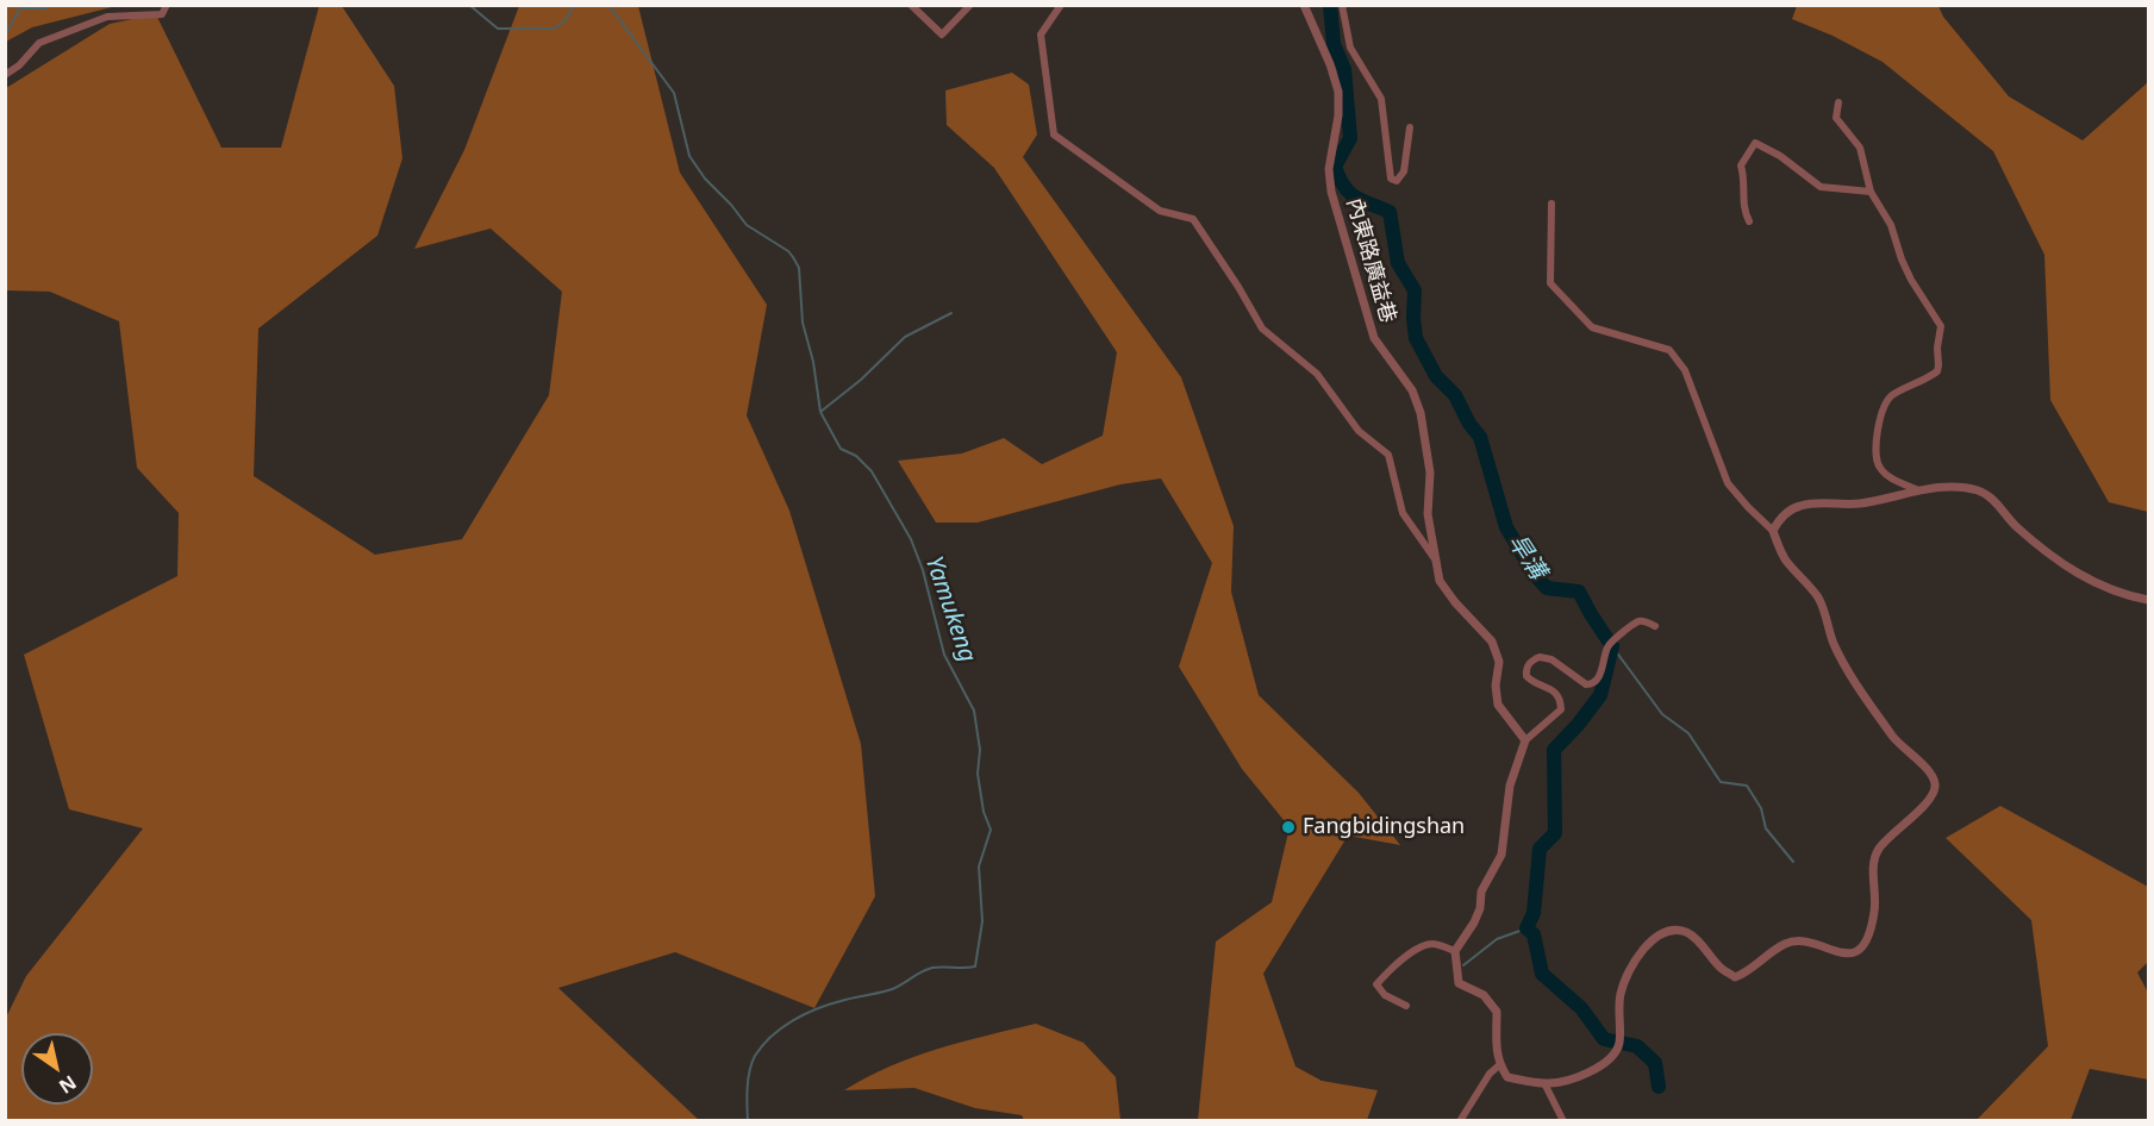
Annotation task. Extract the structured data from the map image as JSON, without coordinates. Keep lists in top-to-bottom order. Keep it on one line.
{"streets":{"street":["內東路廣益巷"]},"water":["旱溝","Yamukeng"],"places":["Fangbidingshan"],"north":"bottom right"}
